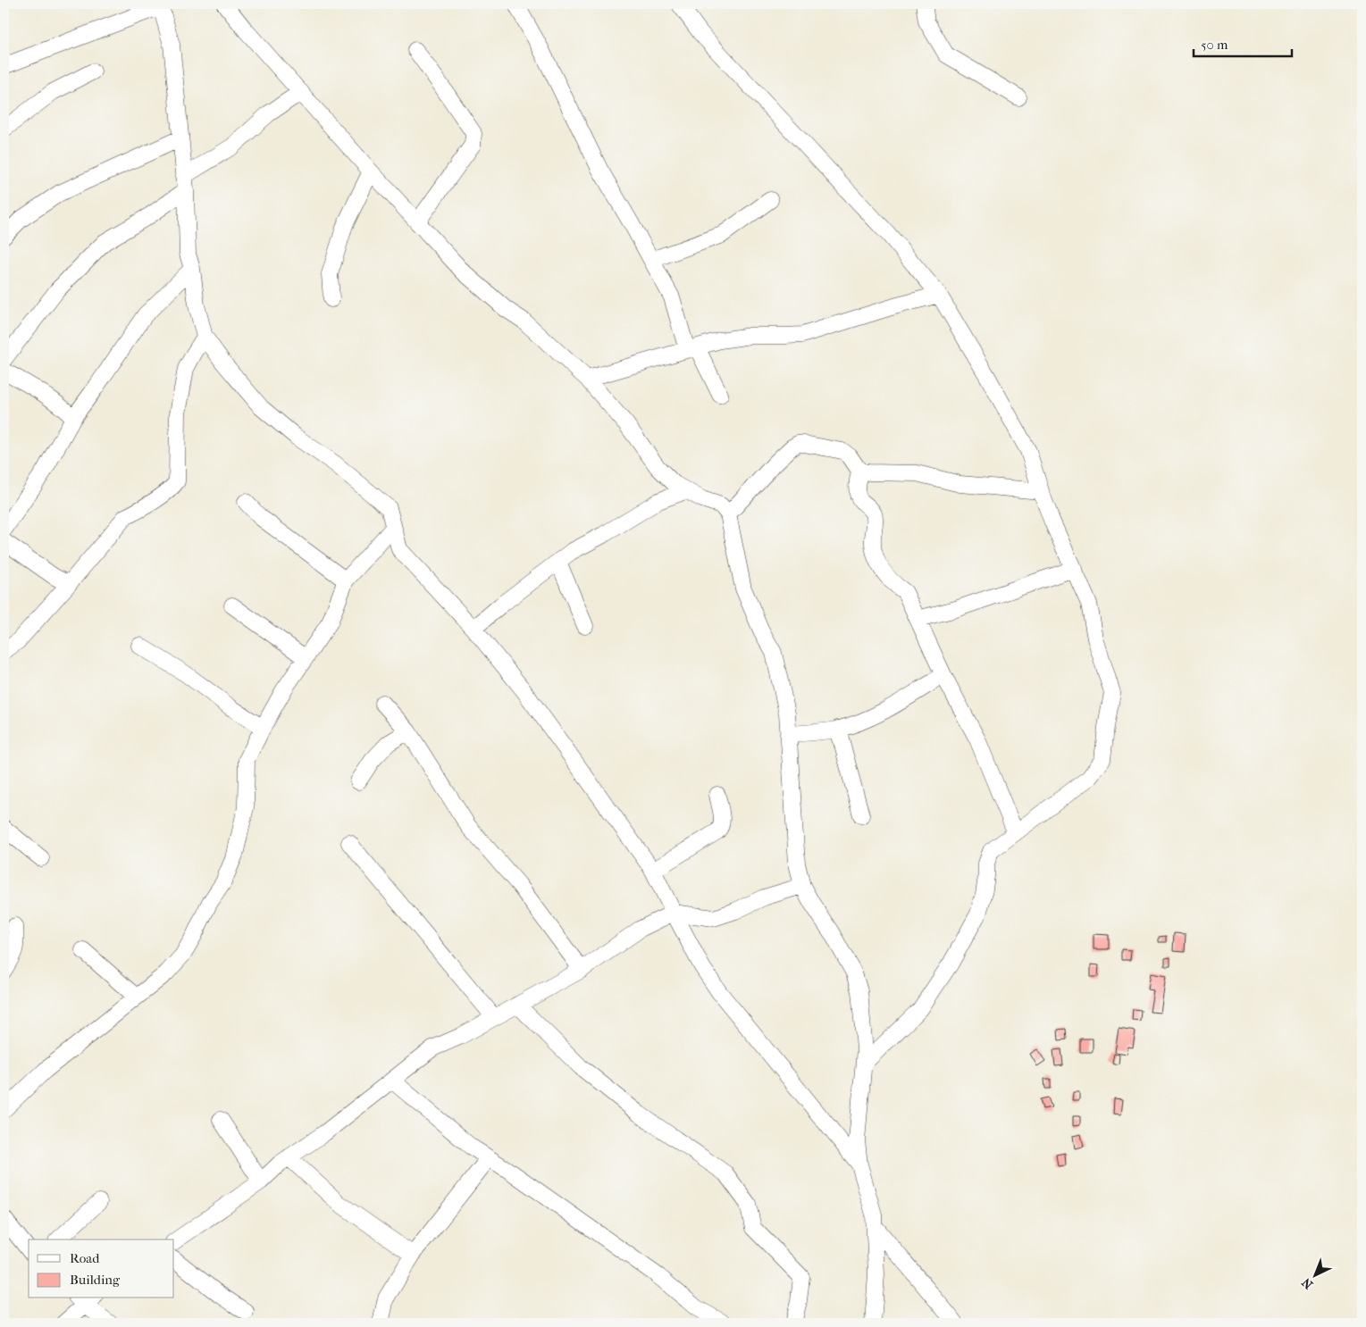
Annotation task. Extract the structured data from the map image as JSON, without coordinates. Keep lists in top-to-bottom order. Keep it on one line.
{"legend":["Road","Building"],"scale_bar":"50 m","north":"bottom left"}
